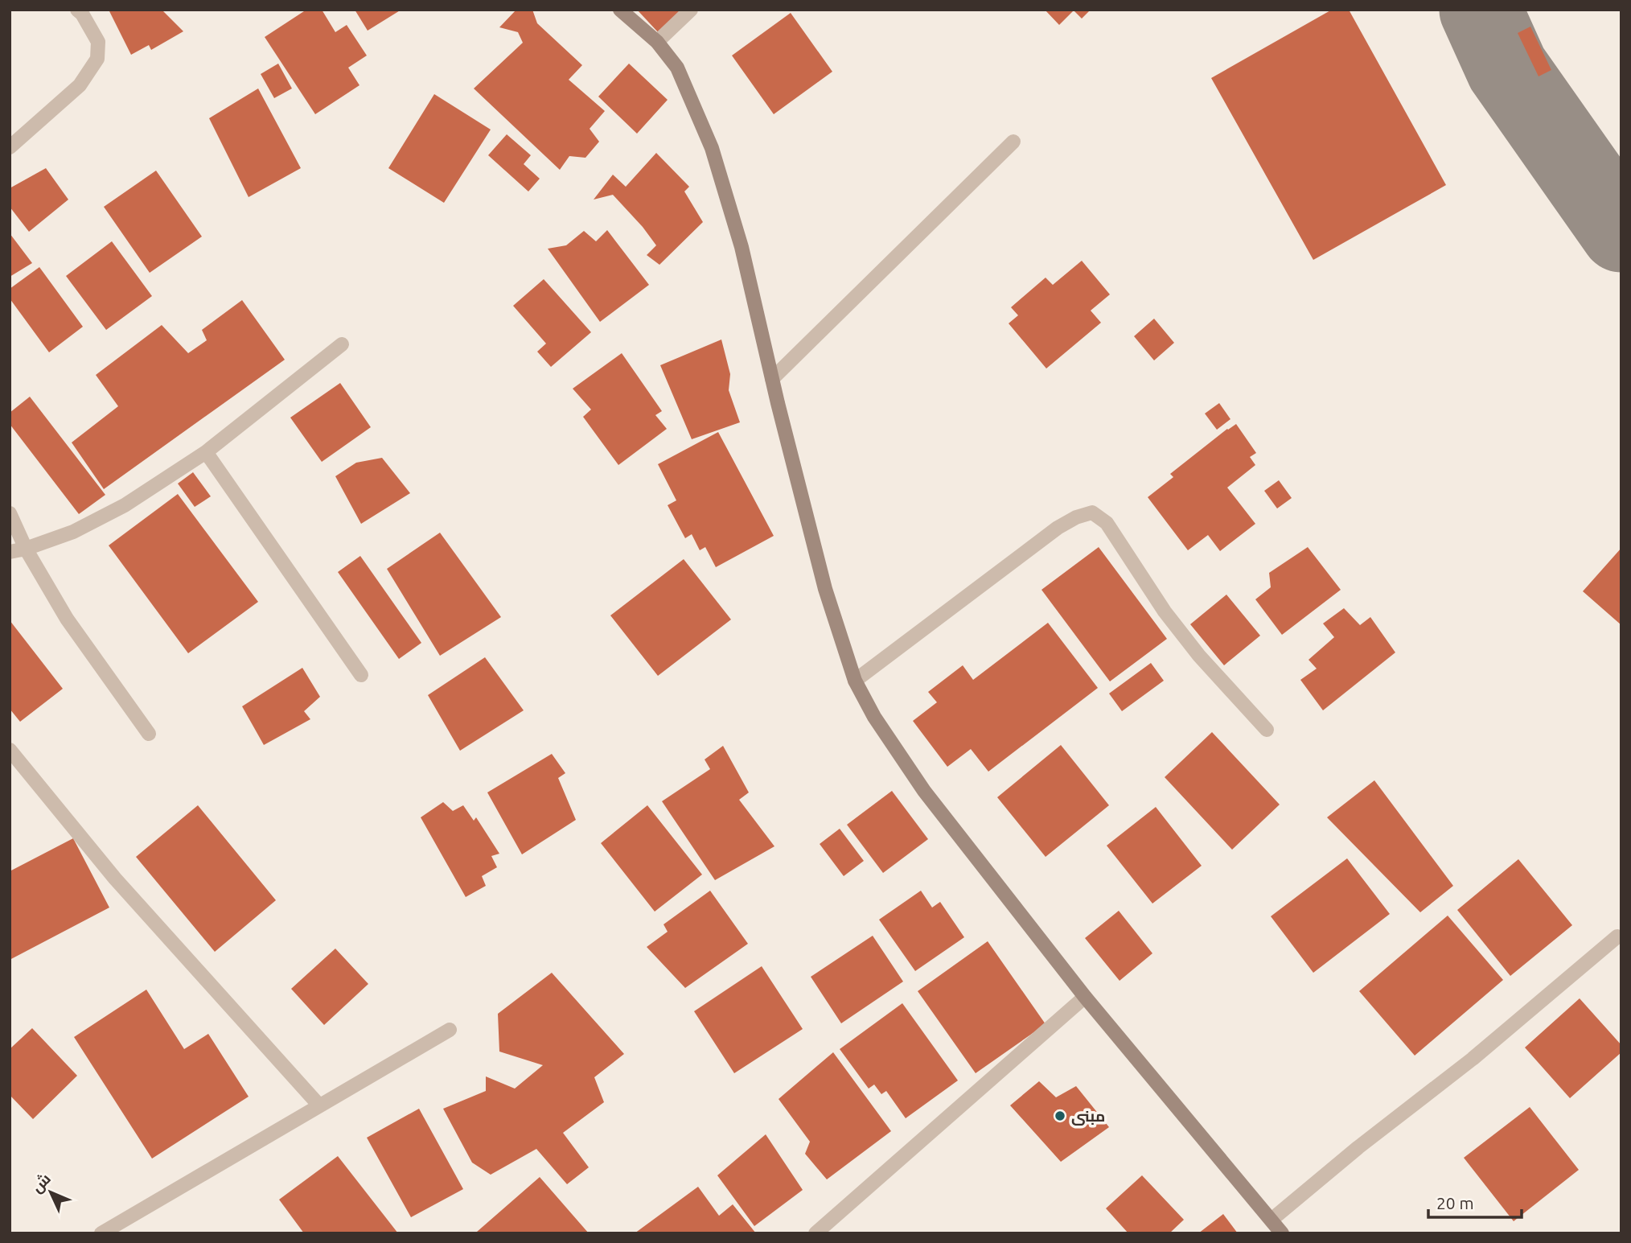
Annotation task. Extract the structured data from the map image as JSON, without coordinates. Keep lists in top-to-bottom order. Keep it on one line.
{"places":["مبنى"],"scale_bar":"20 m","north":"top left"}
